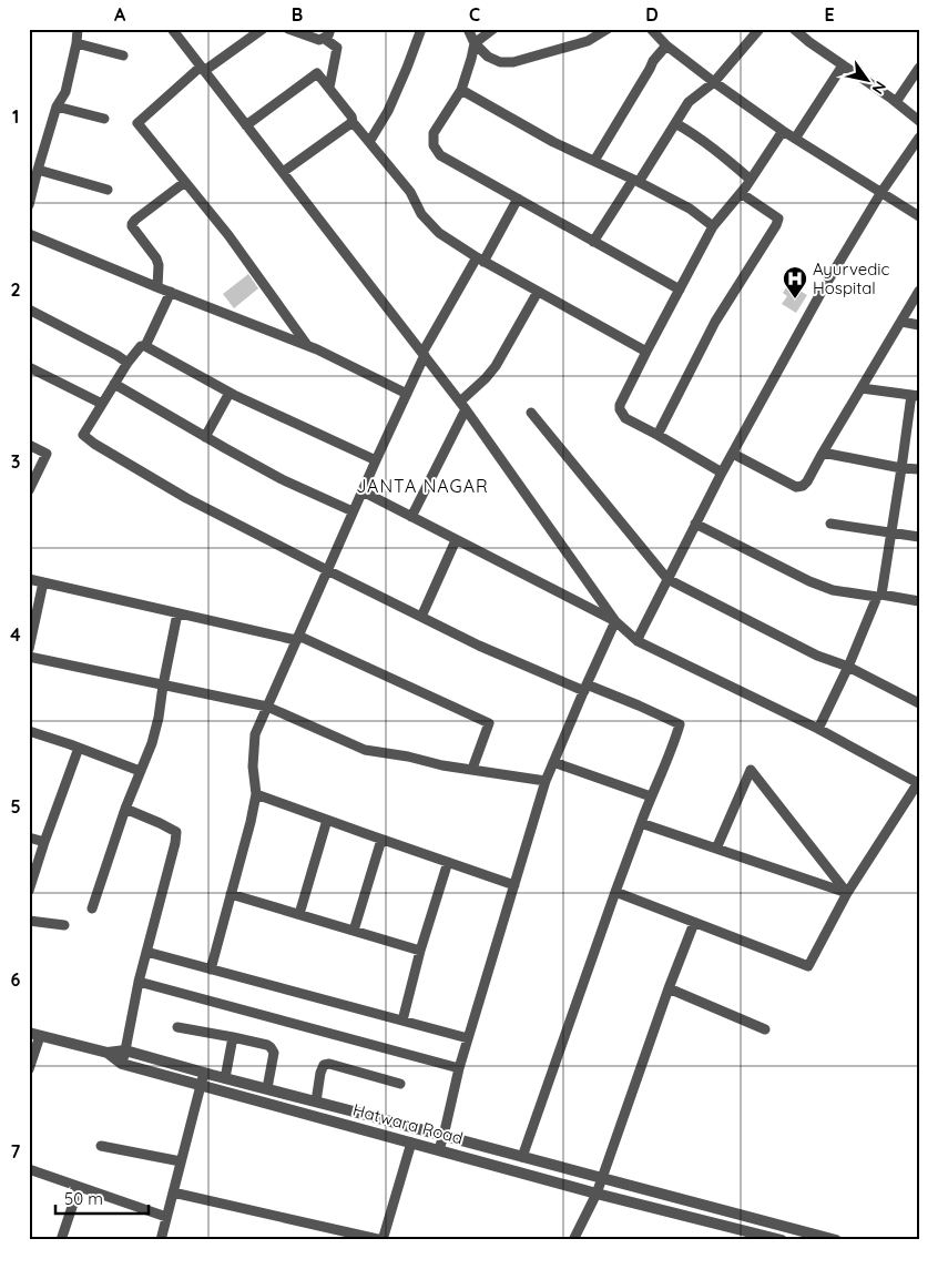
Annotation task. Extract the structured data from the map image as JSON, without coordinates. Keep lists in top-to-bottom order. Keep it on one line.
{"streets":{"street":["Hatwara Road"]},"districts":["JANTA NAGAR"],"places":{"hospital":["Ayurvedic Hospital"]},"scale_bar":"50 m","north":"bottom right","grid":{"columns":["A","B","C","D","E"],"rows":["1","2","3","4","5","6","7"]}}
